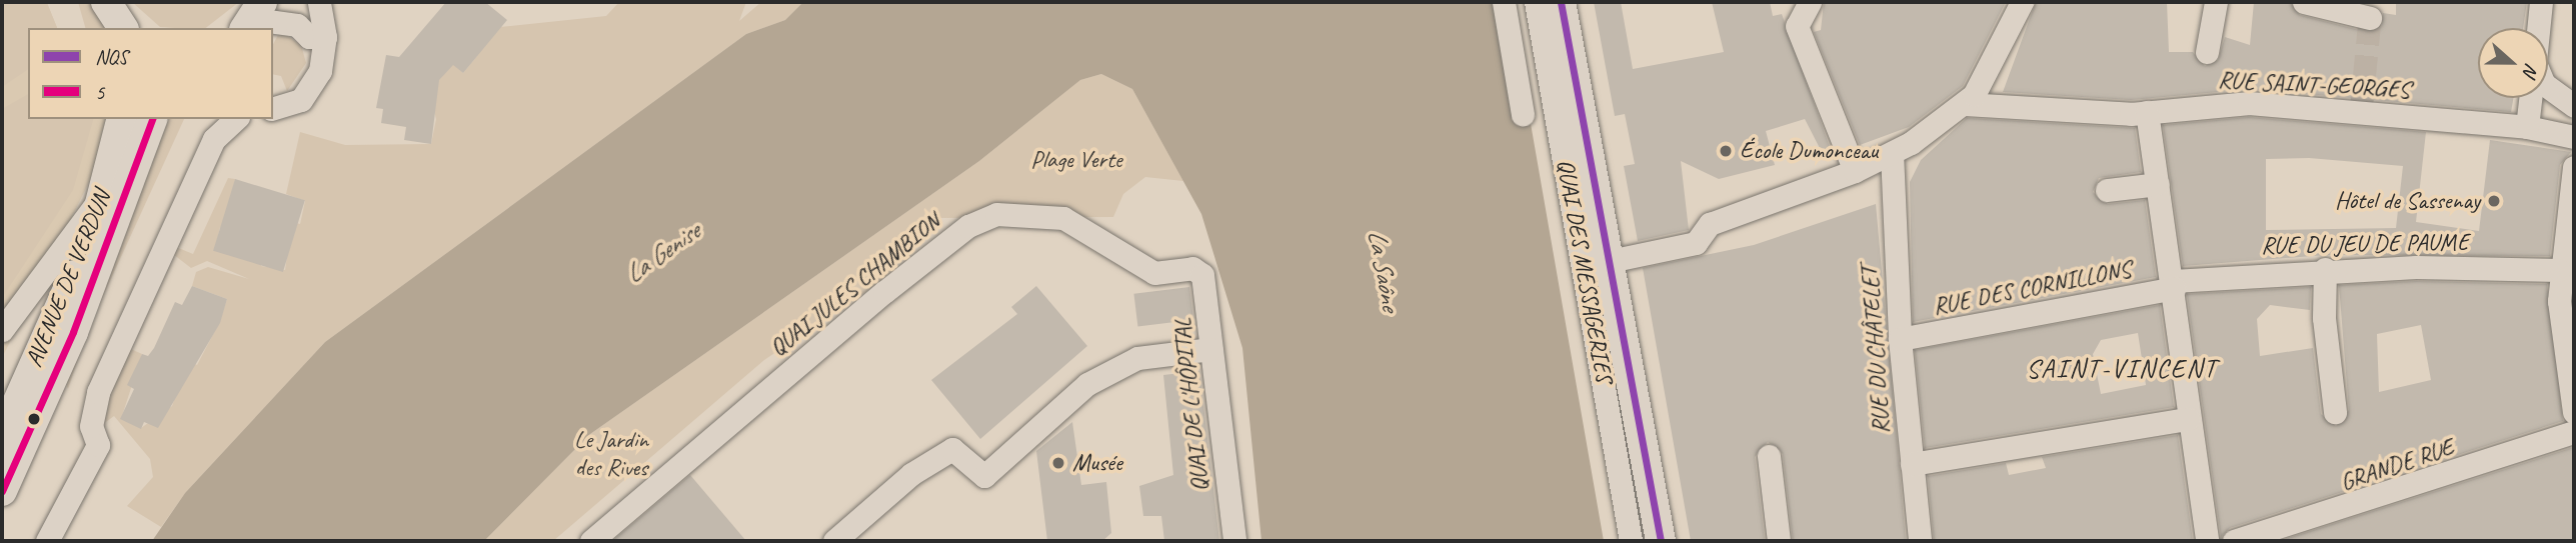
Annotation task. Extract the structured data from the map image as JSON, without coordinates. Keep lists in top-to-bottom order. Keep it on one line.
{"streets":{"main road":["QUAI DES MESSAGERIES","AVENUE DE VERDUN"],"street":["RUE SAINT-GEORGES","RUE DU JEU DE PAUME","QUAI JULES CHAMBION","RUE DES CORNILLONS","RUE DU CHÂTELET","QUAI DE L'HÔPITAL","GRANDE RUE"]},"crossings":[["RUE DU JEU DE PAUME","RUE DES CORNILLONS"],["QUAI JULES CHAMBION","QUAI DE L'HÔPITAL"],["RUE DES CORNILLONS","RUE DU CHÂTELET"]],"districts":["SAINT-VINCENT"],"water":["La Genise","La Saône"],"parks":["Plage Verte","Le Jardin des Rives"],"places":["École Dumonceau","Hôtel de Sassenay","Musée"],"lines":["transit line NQS","transit line 5"],"legend":["NQS","5"],"north":"right"}
